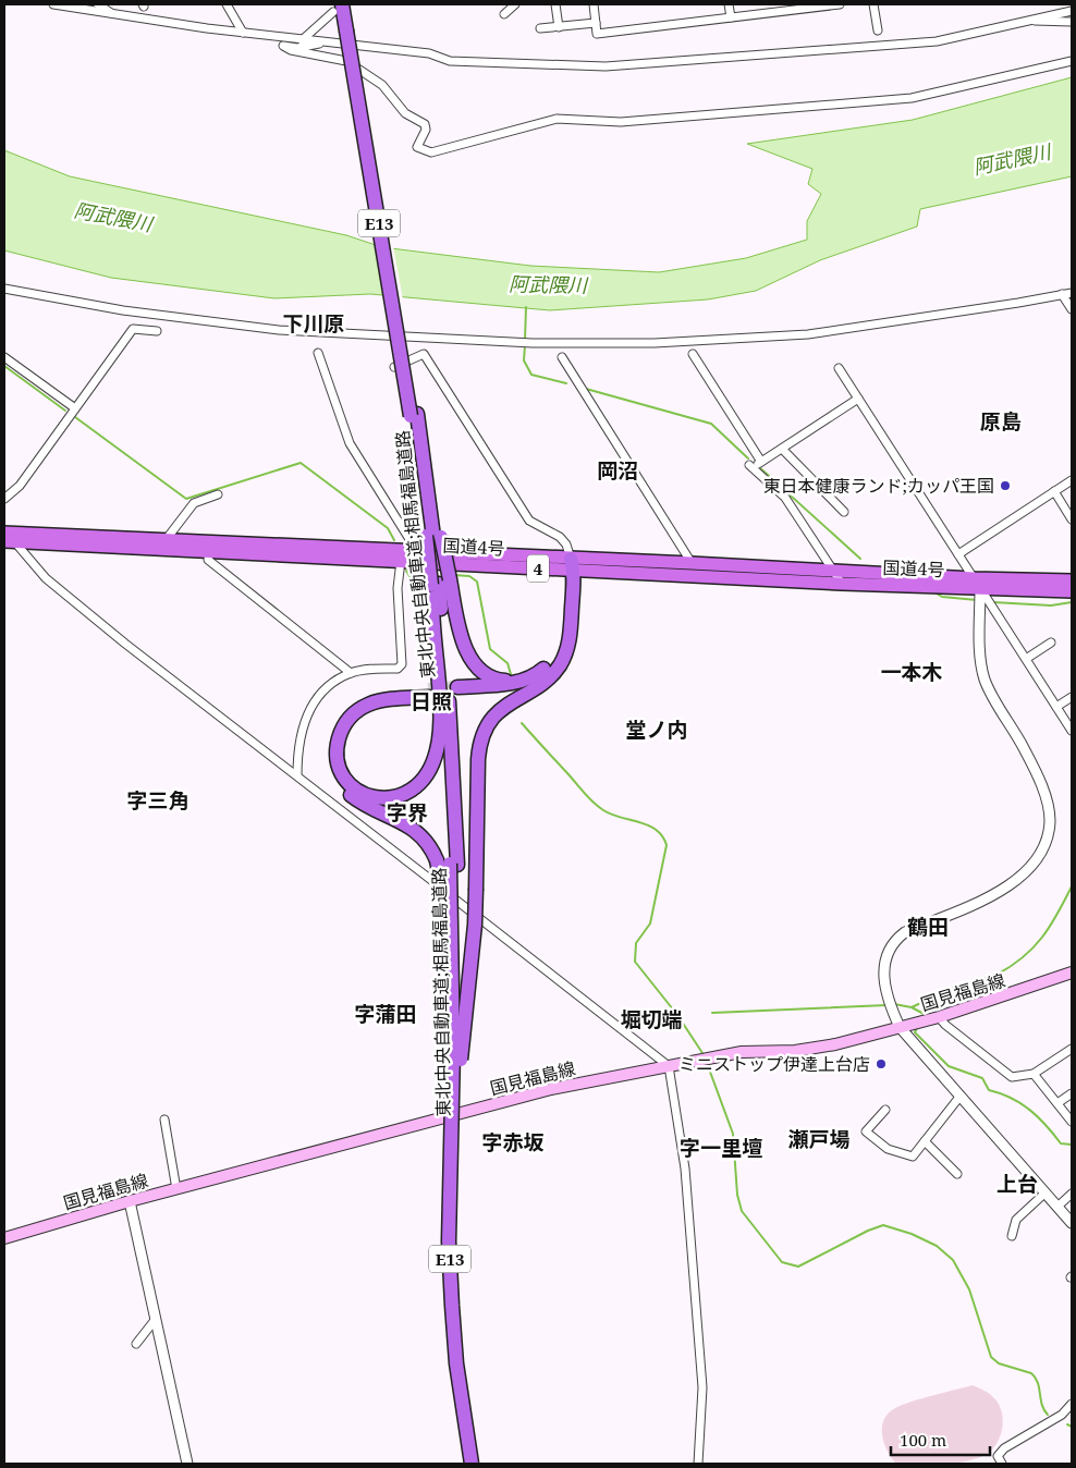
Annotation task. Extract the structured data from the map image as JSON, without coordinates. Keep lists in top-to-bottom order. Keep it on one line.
{"streets":{"highway":["E13","国道4号","東北中央自動車道;相馬福島道路","4"],"main road":["国見福島線"]},"districts":["下川原","原島","岡沼","一本木","日照","堂ノ内","字三角","字界","鶴田","字蒲田","堀切端","瀬戸場","字赤坂","字一里壇","上台"],"water":["阿武隈川"],"places":["東日本健康ランド;カッパ王国","ミニストップ伊達上台店"],"scale_bar":"100 m"}
